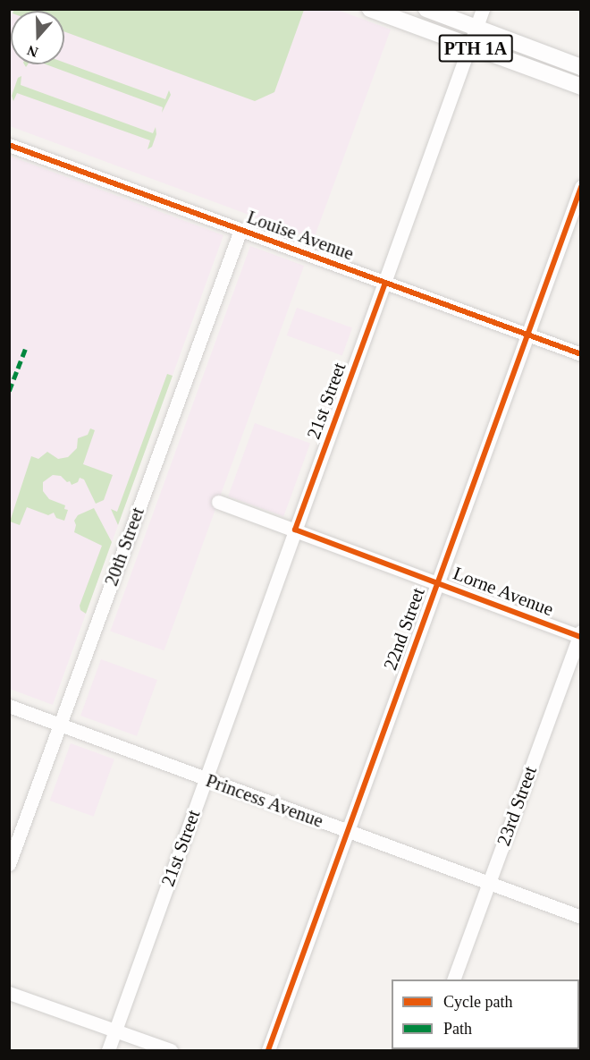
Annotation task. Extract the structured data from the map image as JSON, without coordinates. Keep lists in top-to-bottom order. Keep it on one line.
{"streets":{"main road":["PTH 1A"],"street":["Louise Avenue","21st Street","20th Street","Lorne Avenue","22nd Street","Princess Avenue","23rd Street"]},"crossings":[["PTH 1A","21st Street"],["Louise Avenue","21st Street"],["Louise Avenue","20th Street"],["Louise Avenue","22nd Street"],["21st Street","Lorne Avenue"],["21st Street","Princess Avenue"],["20th Street","Princess Avenue"],["Lorne Avenue","22nd Street"],["Lorne Avenue","23rd Street"],["22nd Street","Princess Avenue"],["Princess Avenue","23rd Street"]],"legend":["Cycle path","Path"],"north":"bottom"}
